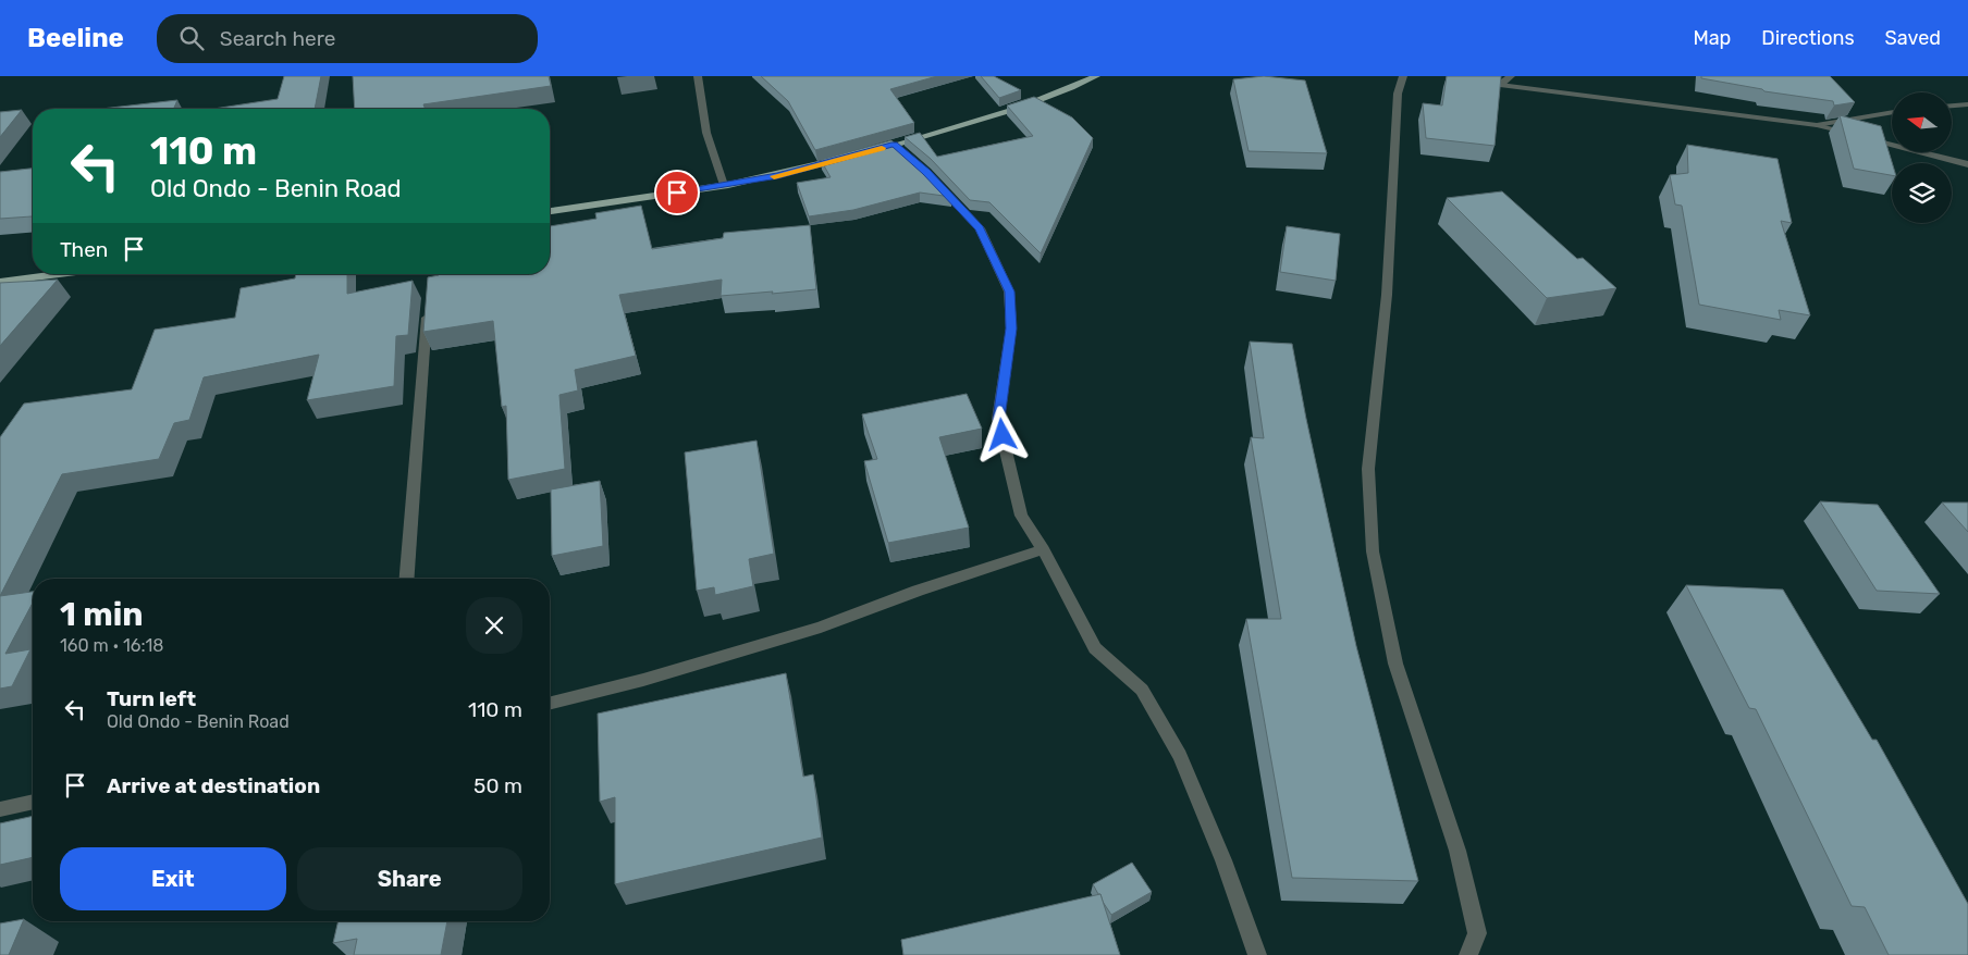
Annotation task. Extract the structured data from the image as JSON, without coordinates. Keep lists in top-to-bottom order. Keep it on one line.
{"north":"left","page":{"header":"Beeline","search":"Search here","nav":["Map","Directions","Saved"],"turn":["110 m","Old Ondo - Benin Road"],"then":"Then","heading":["1 min","160 m · 16:18"],"list":[{"name":"Turn left","note":"Old Ondo - Benin Road","value":"110 m"},{"name":"Arrive at destination","value":"50 m"}],"buttons":["Exit","Share"]}}
